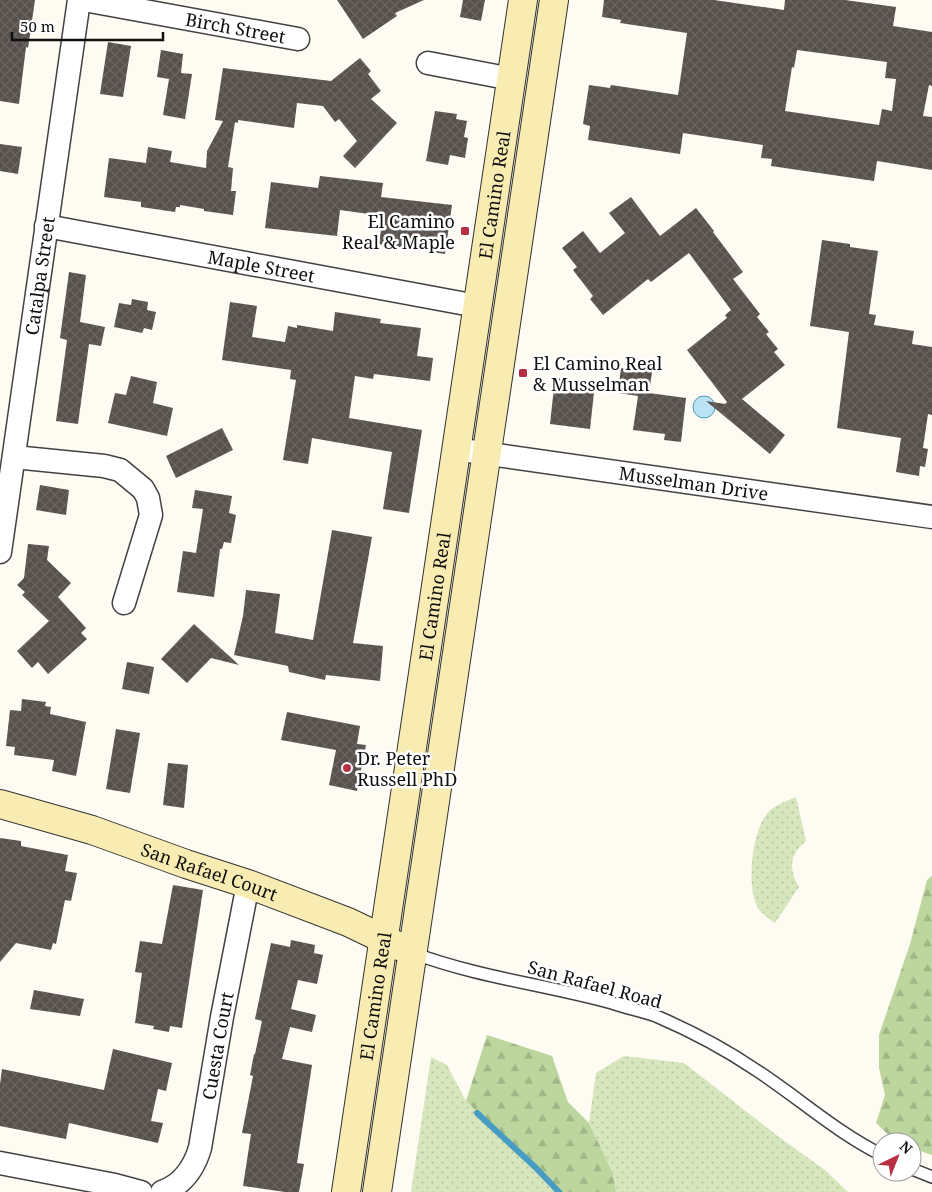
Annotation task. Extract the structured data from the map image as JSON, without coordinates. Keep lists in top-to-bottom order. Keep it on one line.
{"streets":{"main road":["El Camino Real","San Rafael Court"],"street":["Birch Street","Maple Street","Catalpa Street","Musselman Drive","Cuesta Court"],"lane":["San Rafael Road"]},"crossings":[["El Camino Real","Maple Street"],["El Camino Real","Musselman Drive"],["El Camino Real","San Rafael Court"],["El Camino Real","San Rafael Road"],["Maple Street","Catalpa Street"],["San Rafael Court","San Rafael Road"],["San Rafael Court","Cuesta Court"]],"places":{"transit":["El Camino Real & Maple","El Camino Real & Musselman"],"other":["Dr. Peter Russell PhD"]},"scale_bar":"50 m","north":"top right"}
